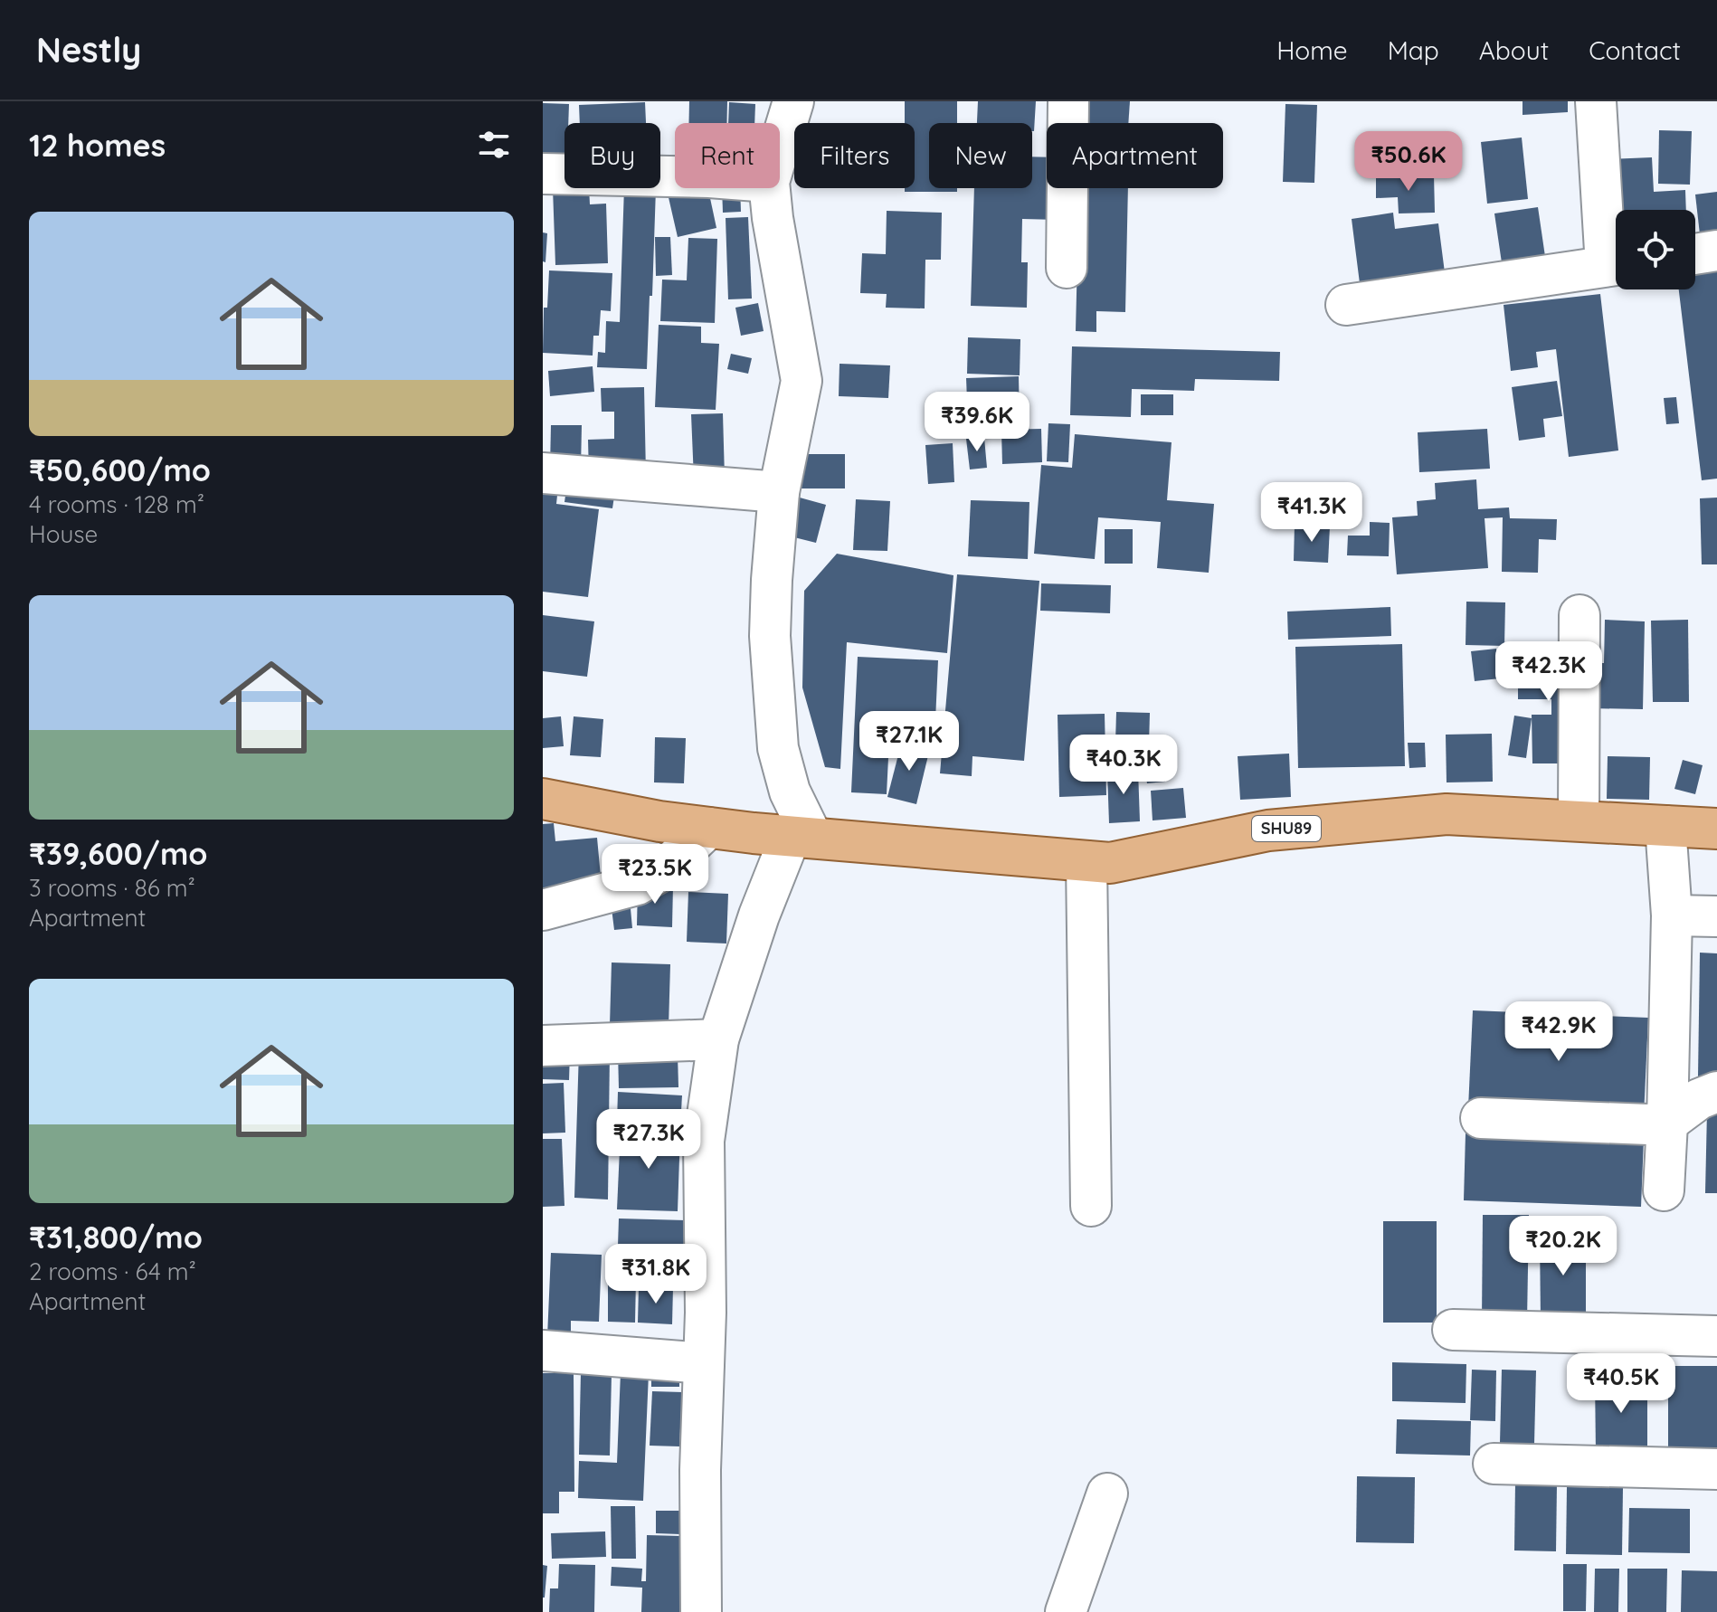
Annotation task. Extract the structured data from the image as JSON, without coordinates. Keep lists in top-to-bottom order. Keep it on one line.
{"streets":{"main road":["SHU89"]},"page":{"header":"Nestly","nav":["Home","Map","About","Contact"],"heading":"12 homes","chip":["Buy","Rent","Filters","New","Apartment"],"price":["₹50.6K","₹39.6K","₹41.3K","₹42.3K","₹27.1K","₹40.3K","₹23.5K","₹42.9K","₹27.3K","₹20.2K","₹31.8K","₹40.5K"],"list":[{"name":"₹50,600/mo","note":"4 rooms · 128 m² · House"},{"name":"₹39,600/mo","note":"3 rooms · 86 m² · Apartment"},{"name":"₹31,800/mo","note":"2 rooms · 64 m² · Apartment"}]}}
